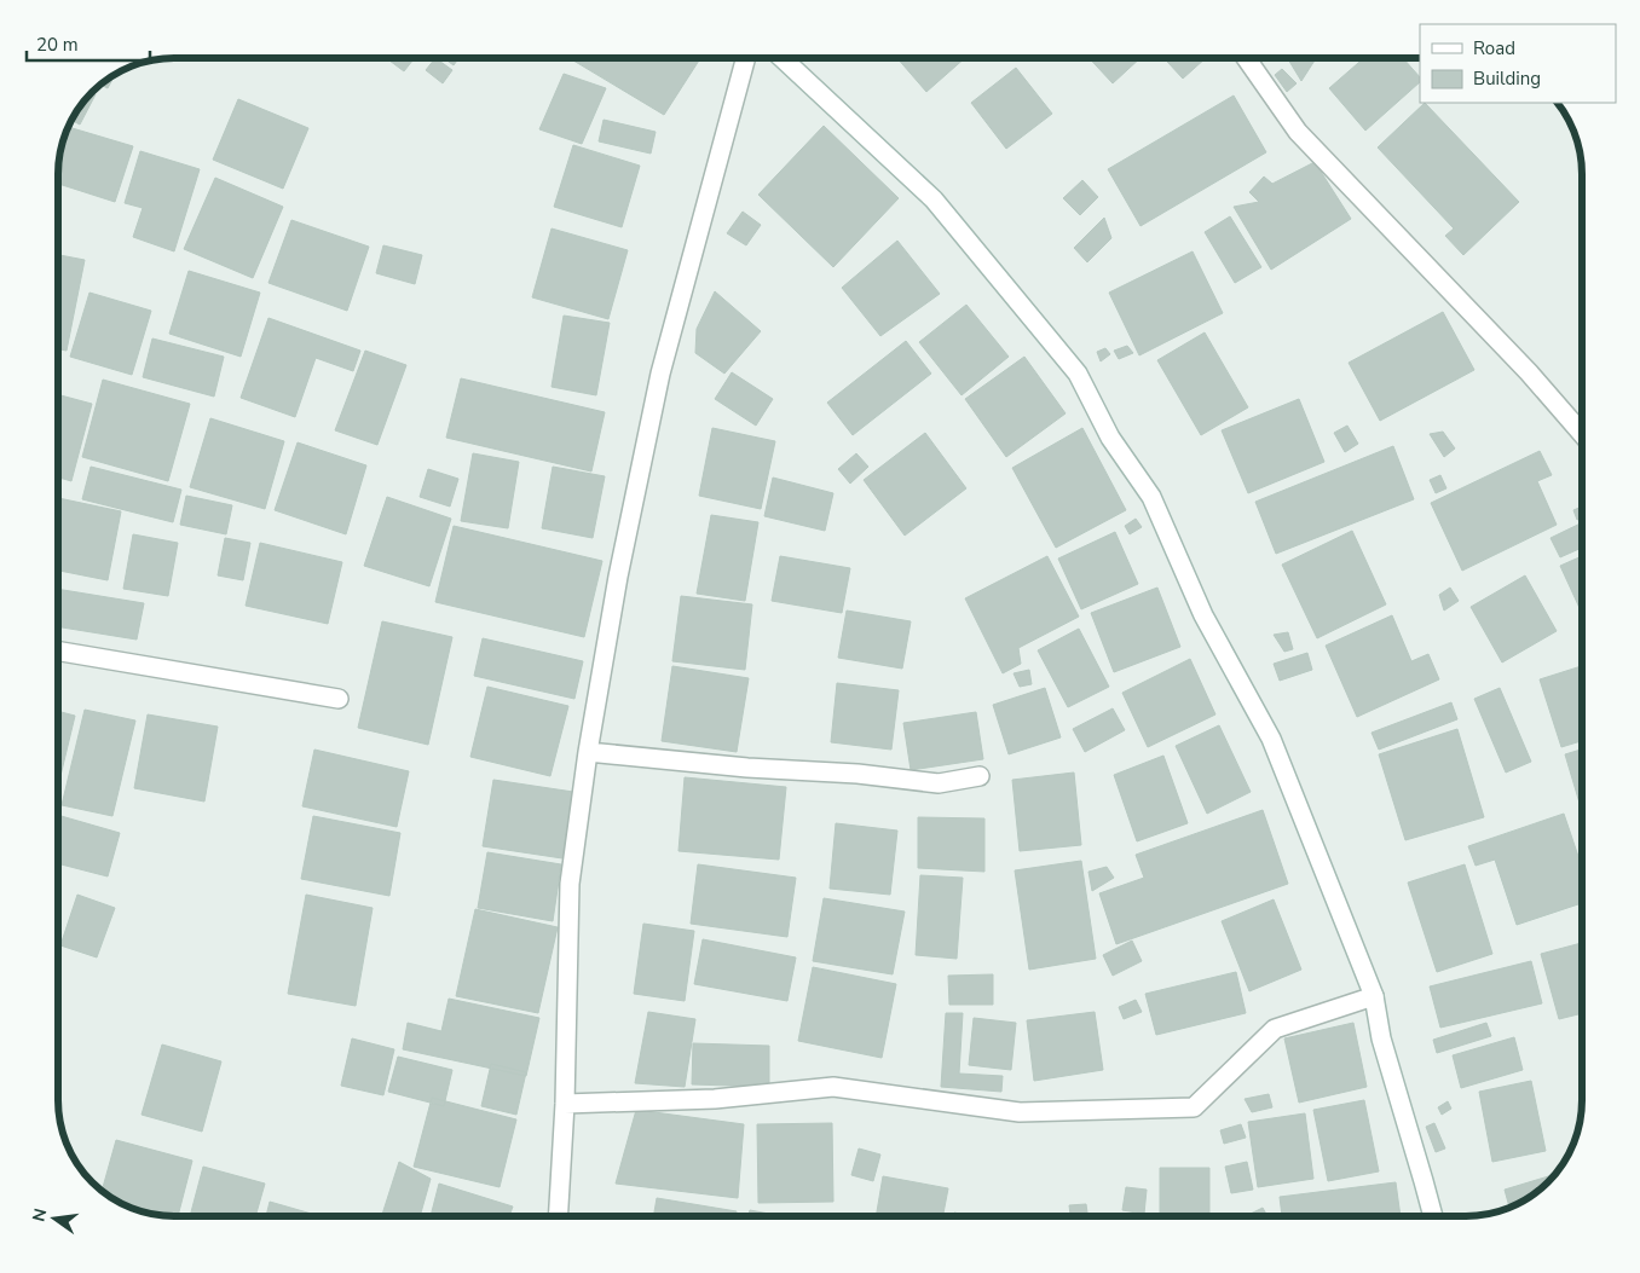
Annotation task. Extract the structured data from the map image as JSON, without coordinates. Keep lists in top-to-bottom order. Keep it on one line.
{"legend":["Road","Building"],"scale_bar":"20 m","north":"left"}
